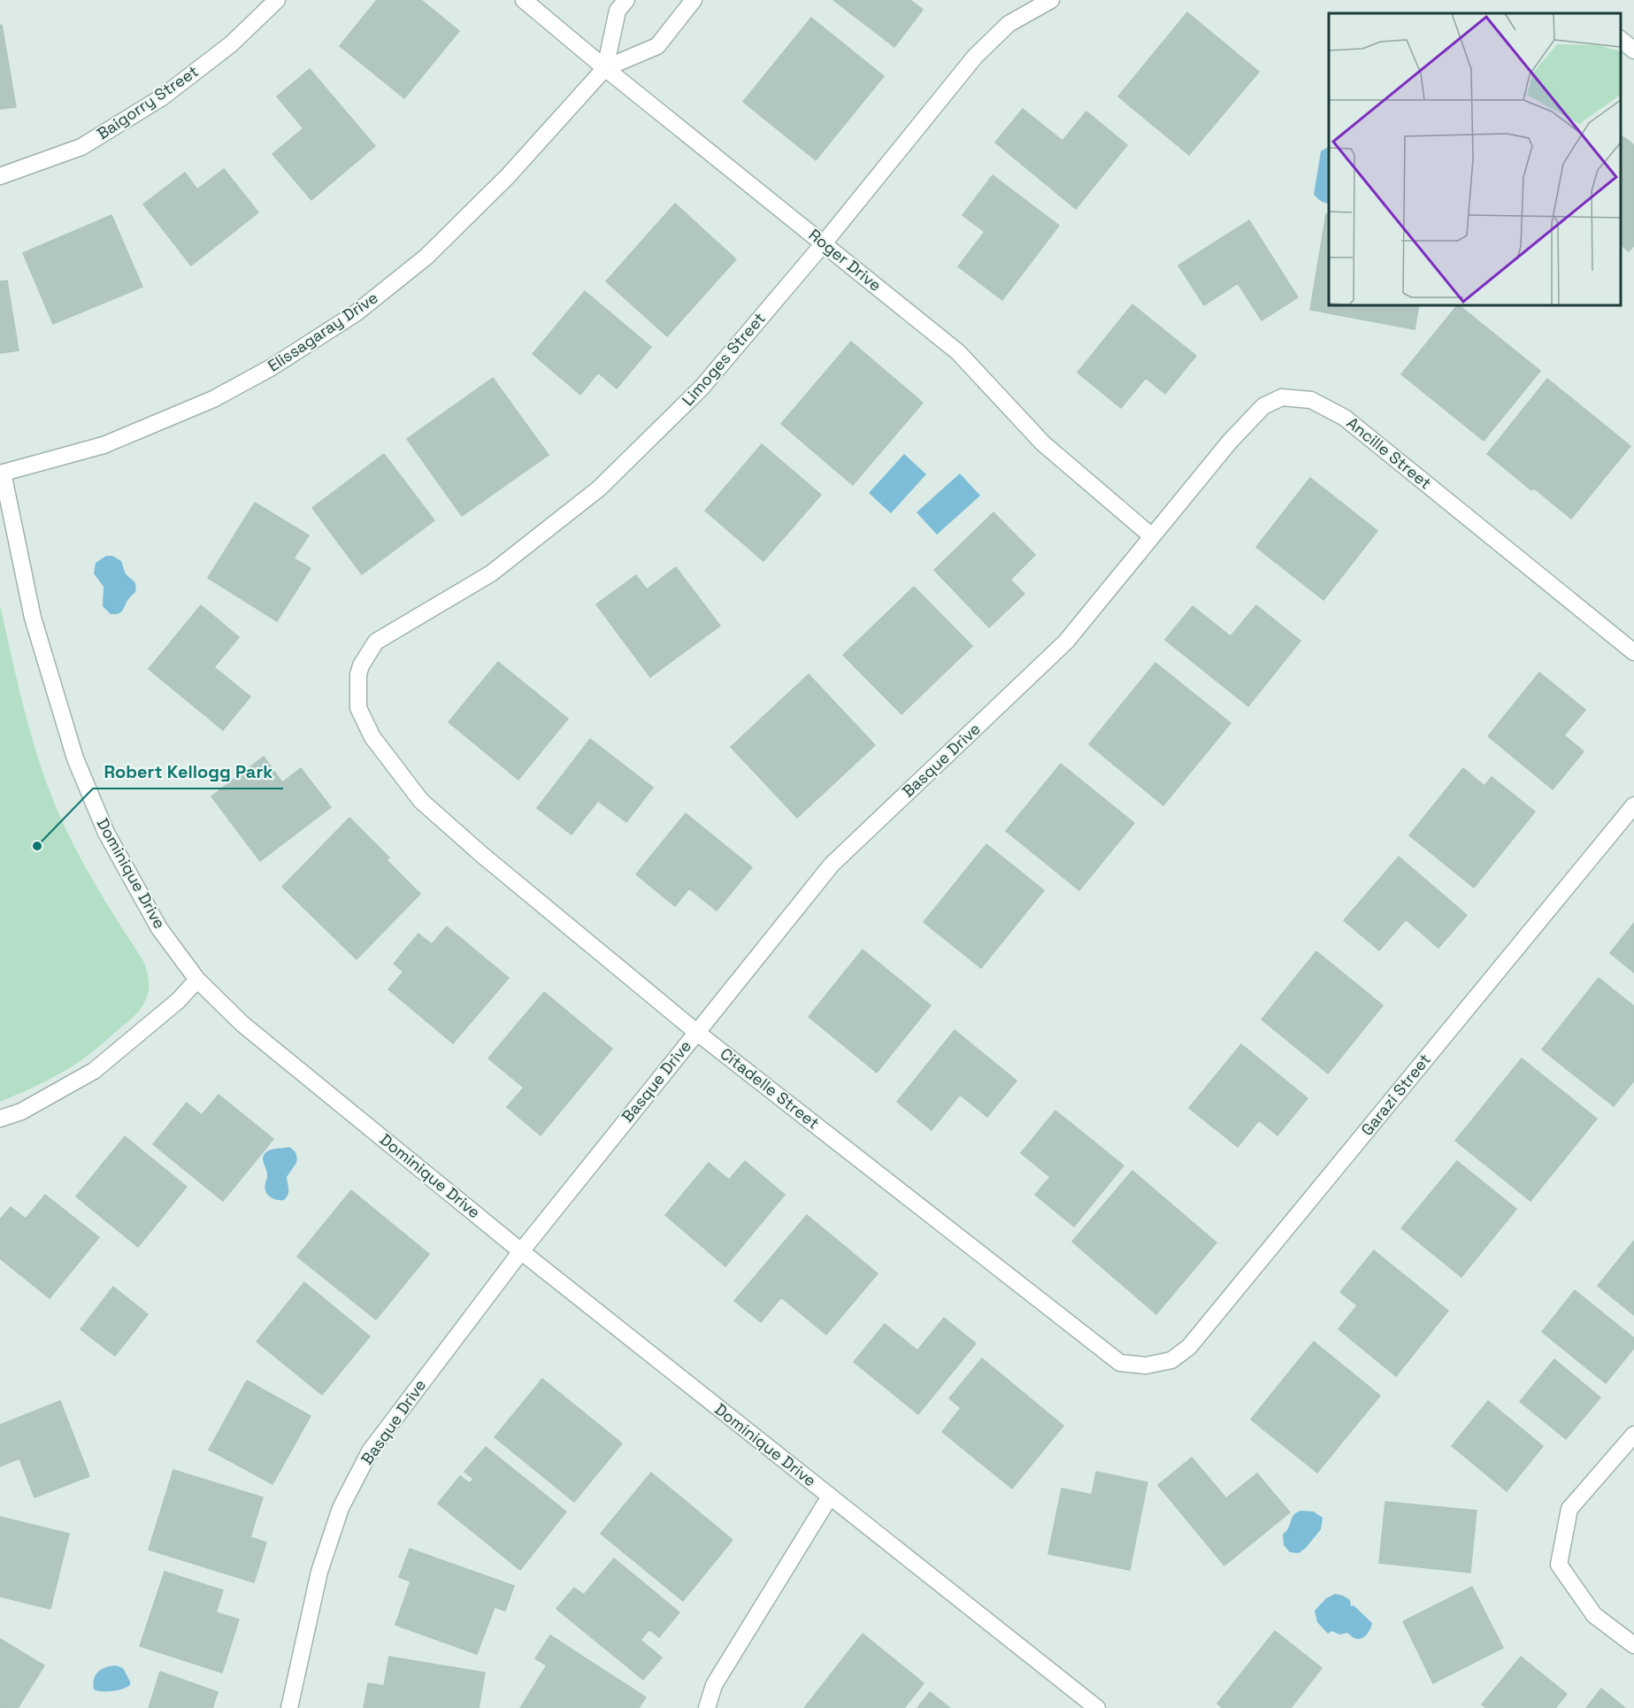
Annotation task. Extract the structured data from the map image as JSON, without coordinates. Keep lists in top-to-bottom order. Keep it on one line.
{"streets":{"street":["Baigorry Street","Roger Drive","Elissagaray Drive","Limoges Street","Ancille Street","Basque Drive","Dominique Drive","Citadelle Street","Garazi Street"]},"crossings":[["Roger Drive","Elissagaray Drive"],["Roger Drive","Limoges Street"],["Roger Drive","Ancille Street"],["Roger Drive","Basque Drive"],["Elissagaray Drive","Dominique Drive"],["Limoges Street","Citadelle Street"],["Ancille Street","Basque Drive"],["Basque Drive","Dominique Drive"],["Basque Drive","Citadelle Street"],["Citadelle Street","Garazi Street"]],"places":["Robert Kellogg Park"]}
